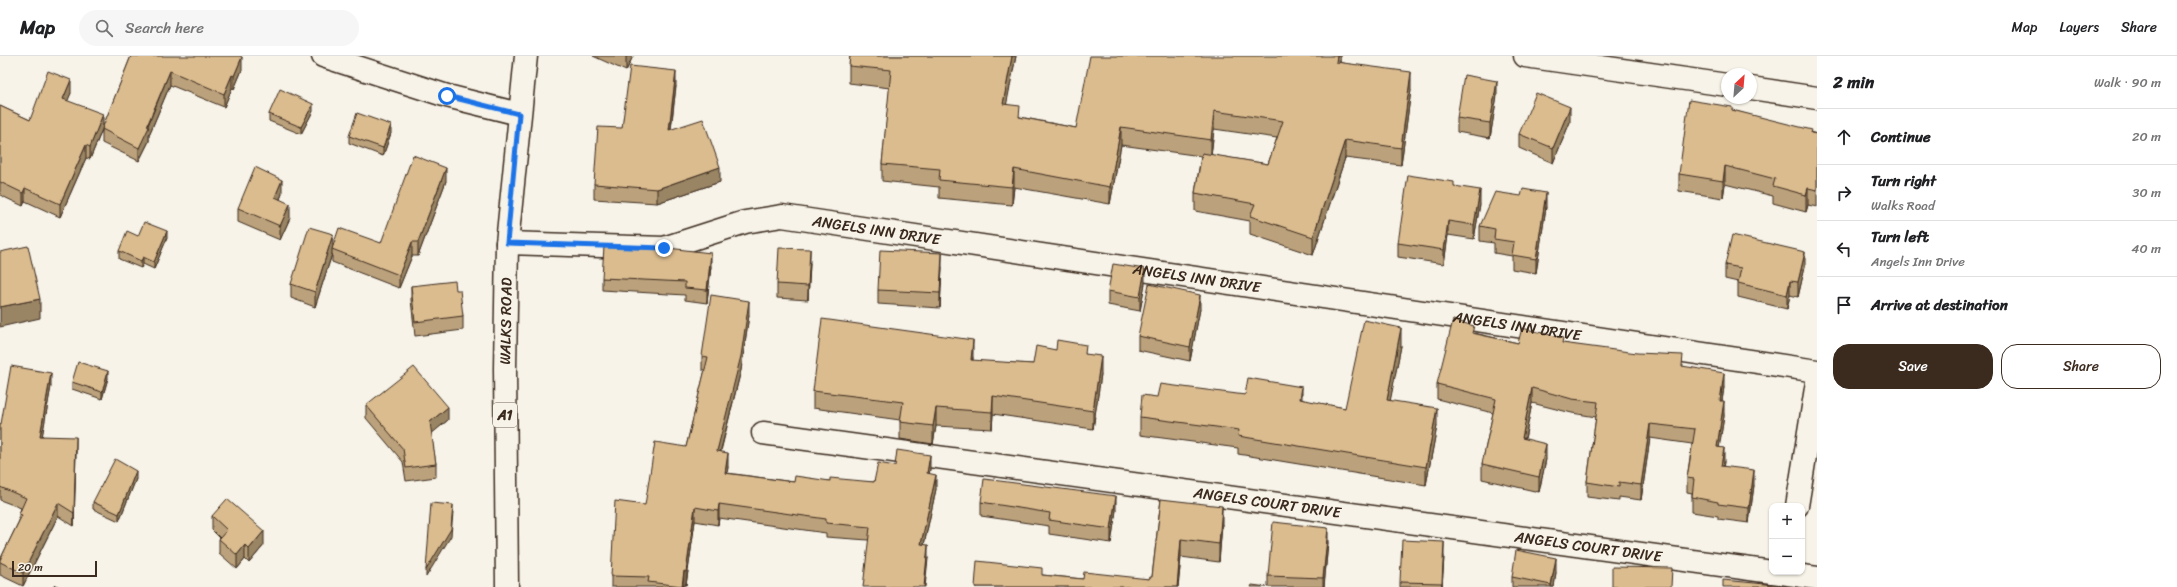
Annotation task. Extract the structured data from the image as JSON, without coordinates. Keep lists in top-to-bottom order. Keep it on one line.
{"streets":{"street":["ANGELS INN DRIVE","WALKS ROAD","A1","ANGELS COURT DRIVE"]},"crossings":[["ANGELS INN DRIVE","WALKS ROAD"]],"scale_bar":"20 m","north":"top right","page":{"header":"Map","search":"Search here","nav":["Map","Layers","Share"],"heading":["2 min","Walk · 90 m"],"list":[["Continue","20 m"],["Turn right","Walks Road","30 m"],["Turn left","Angels Inn Drive","40 m"],"Arrive at destination"],"buttons":["Save","Share"],"map_buttons":["+","−"],"scale":"20 m"}}
